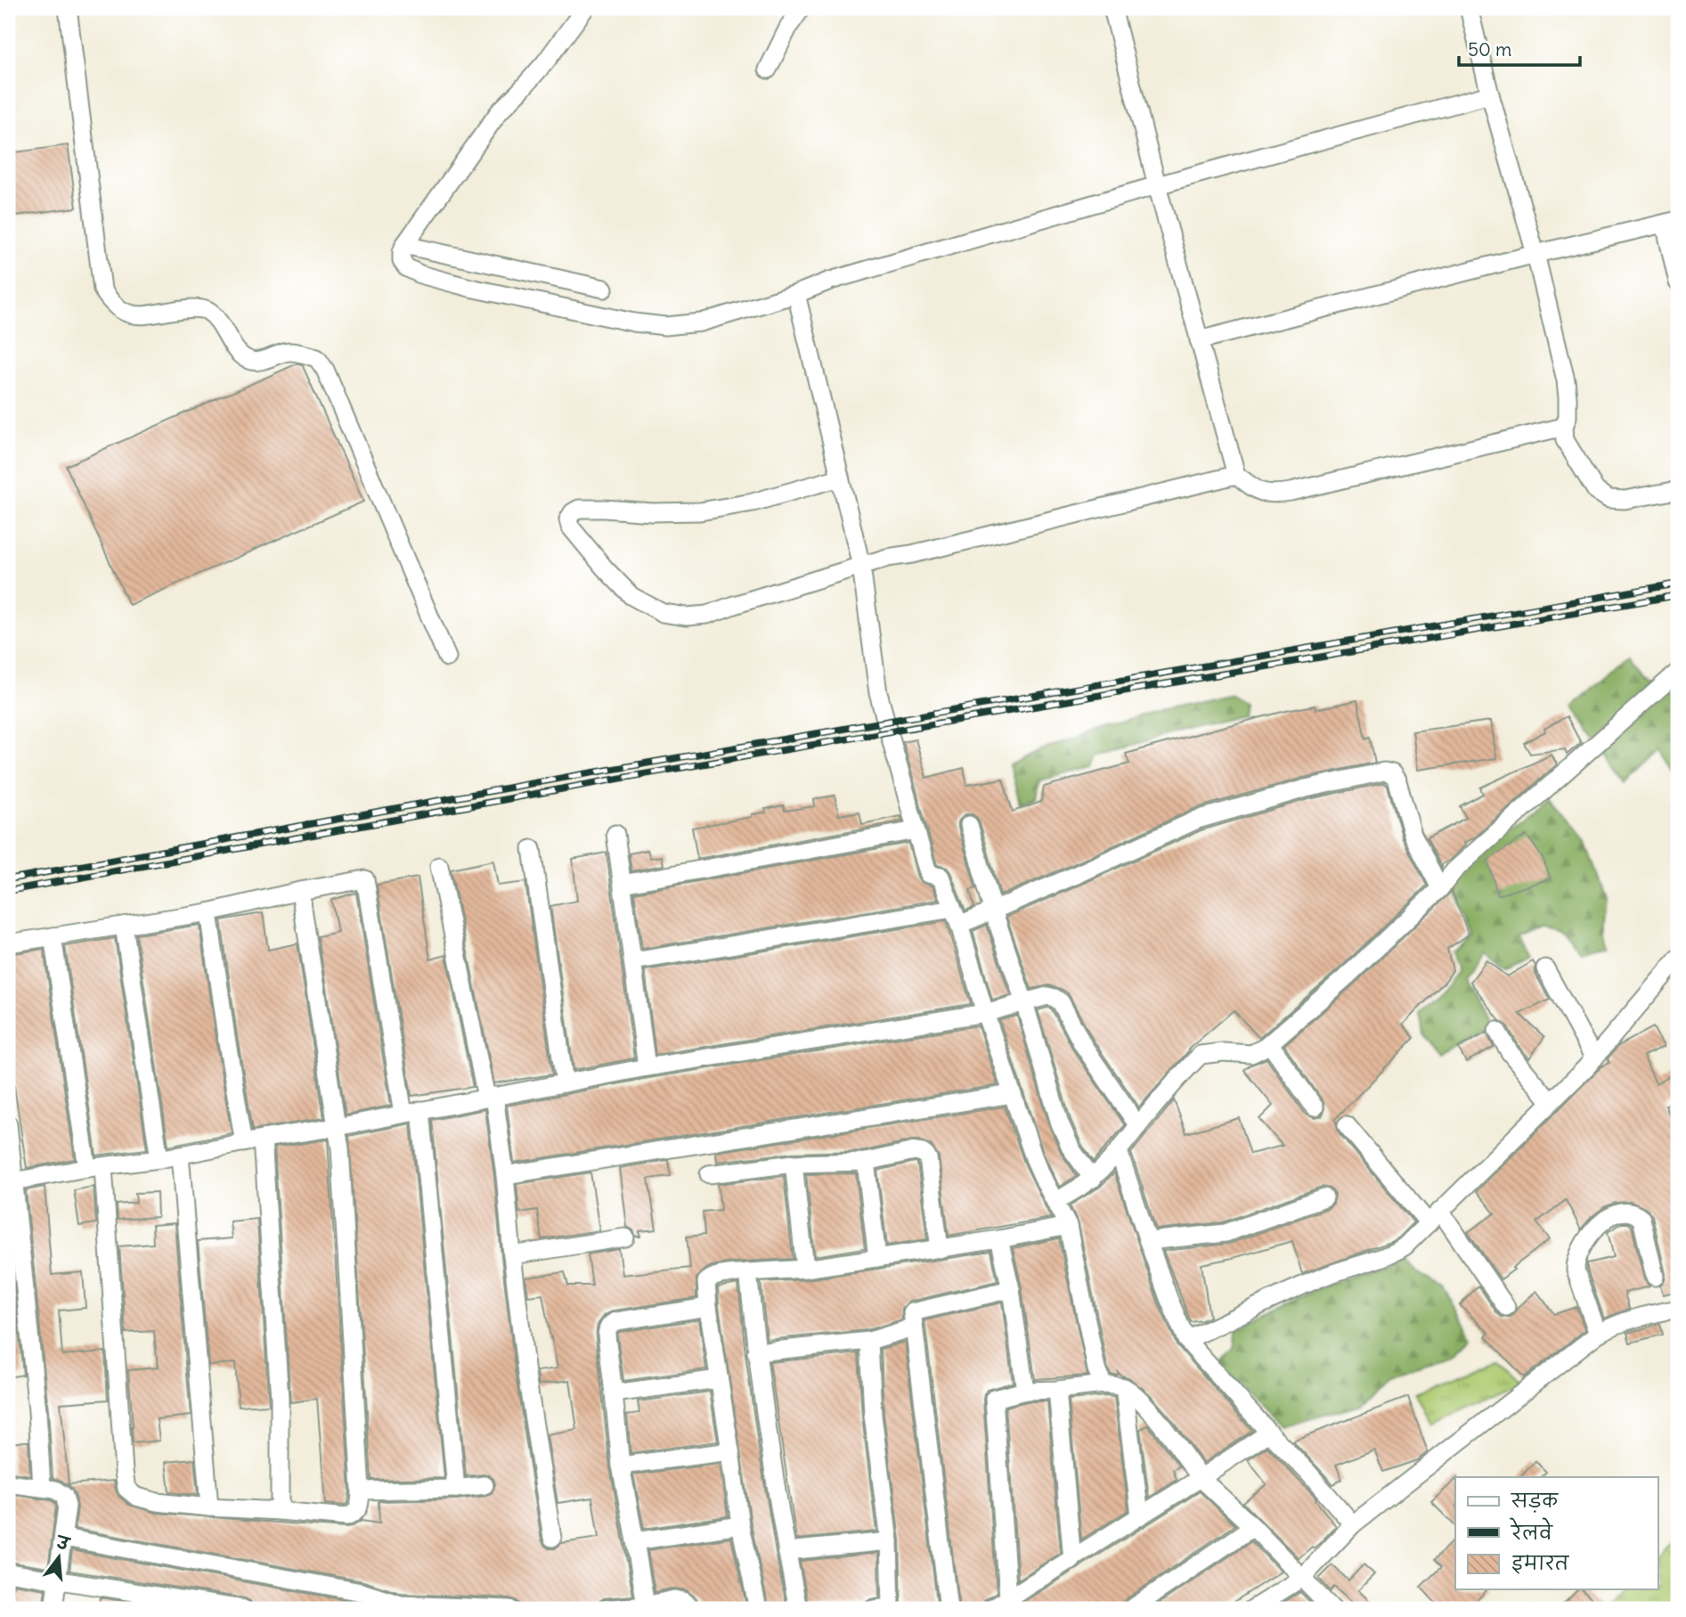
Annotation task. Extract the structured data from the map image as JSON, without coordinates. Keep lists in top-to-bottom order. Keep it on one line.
{"legend":["सड़क","रेलवे","इमारत"],"scale_bar":"50 m","north":"top"}
